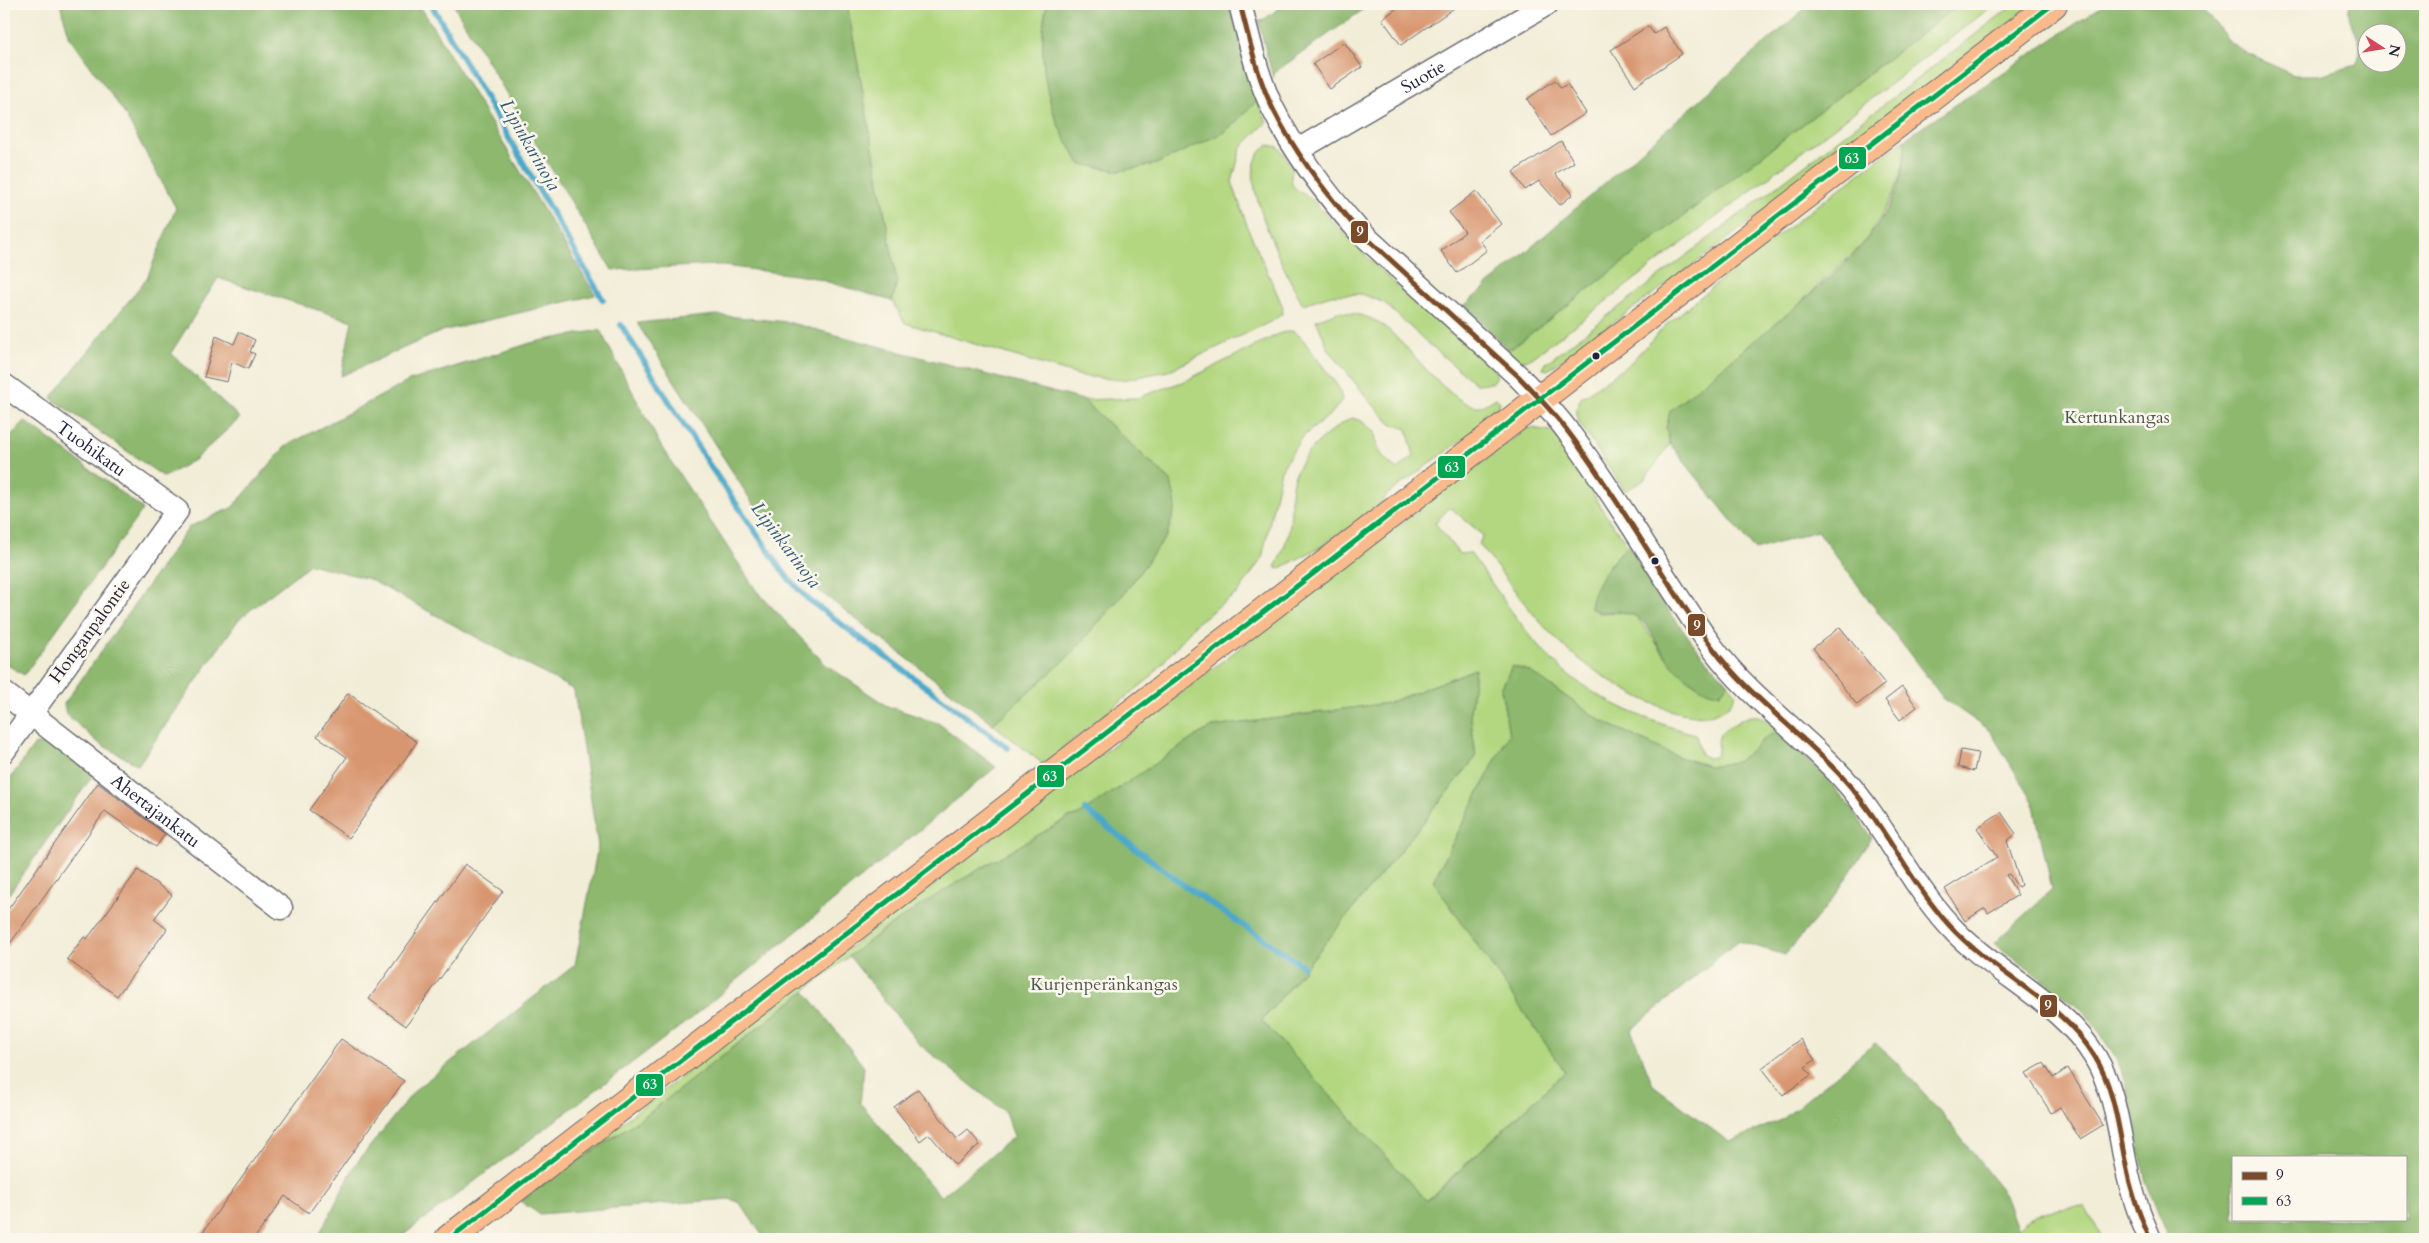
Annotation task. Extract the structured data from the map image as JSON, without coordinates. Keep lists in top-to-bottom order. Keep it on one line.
{"streets":{"street":["Suotie","Tuohikatu","Honganpalontie","Ahertajankatu"]},"crossings":[["Tuohikatu","Honganpalontie"],["Honganpalontie","Ahertajankatu"]],"water":["Lipinkarinoja"],"parks":["Kertunkangas","Kurjenperänkangas"],"lines":["transit line 9","transit line 63"],"legend":["9","63"],"north":"right"}
